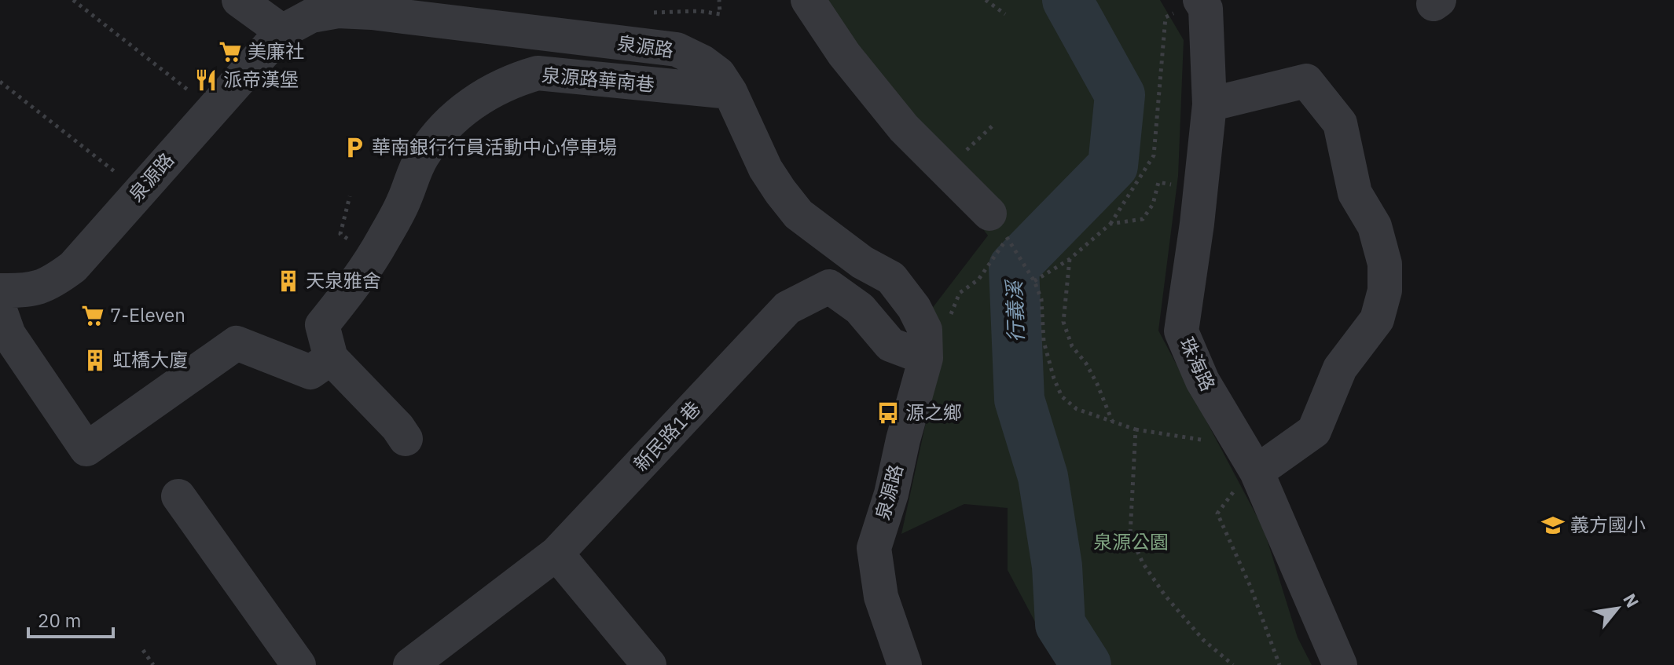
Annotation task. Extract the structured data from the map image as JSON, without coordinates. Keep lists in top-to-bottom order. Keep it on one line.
{"streets":{"street":["泉源路","泉源路華南巷","珠海路","新民路1巷"]},"crossings":[["泉源路","泉源路華南巷"],["泉源路","新民路1巷"]],"water":["行義溪"],"parks":["泉源公園"],"places":{"supermarket":["美廉社","7-Eleven"],"restaurant":["派帝漢堡"],"parking":["華南銀行行員活動中心停車場"],"building":["天泉雅舍","虹橋大廈"],"bus stop":["源之鄉"],"school or university":["義方國小"]},"scale_bar":"20 m","north":"top right"}
